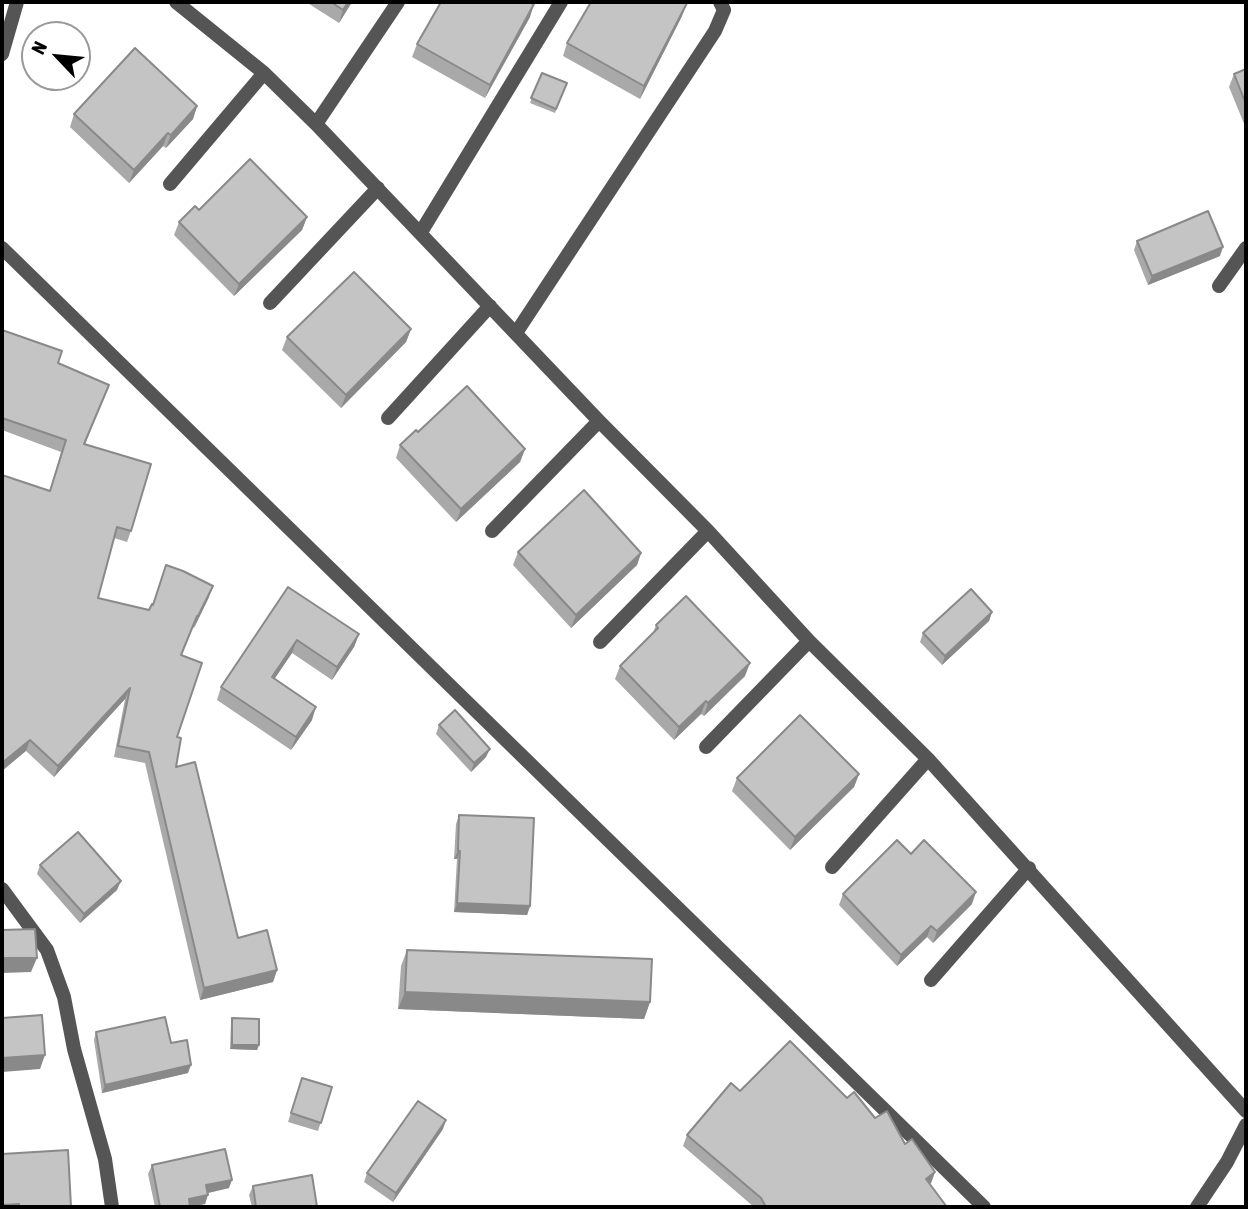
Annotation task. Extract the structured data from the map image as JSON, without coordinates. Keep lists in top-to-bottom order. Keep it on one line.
{"north":"top left"}
